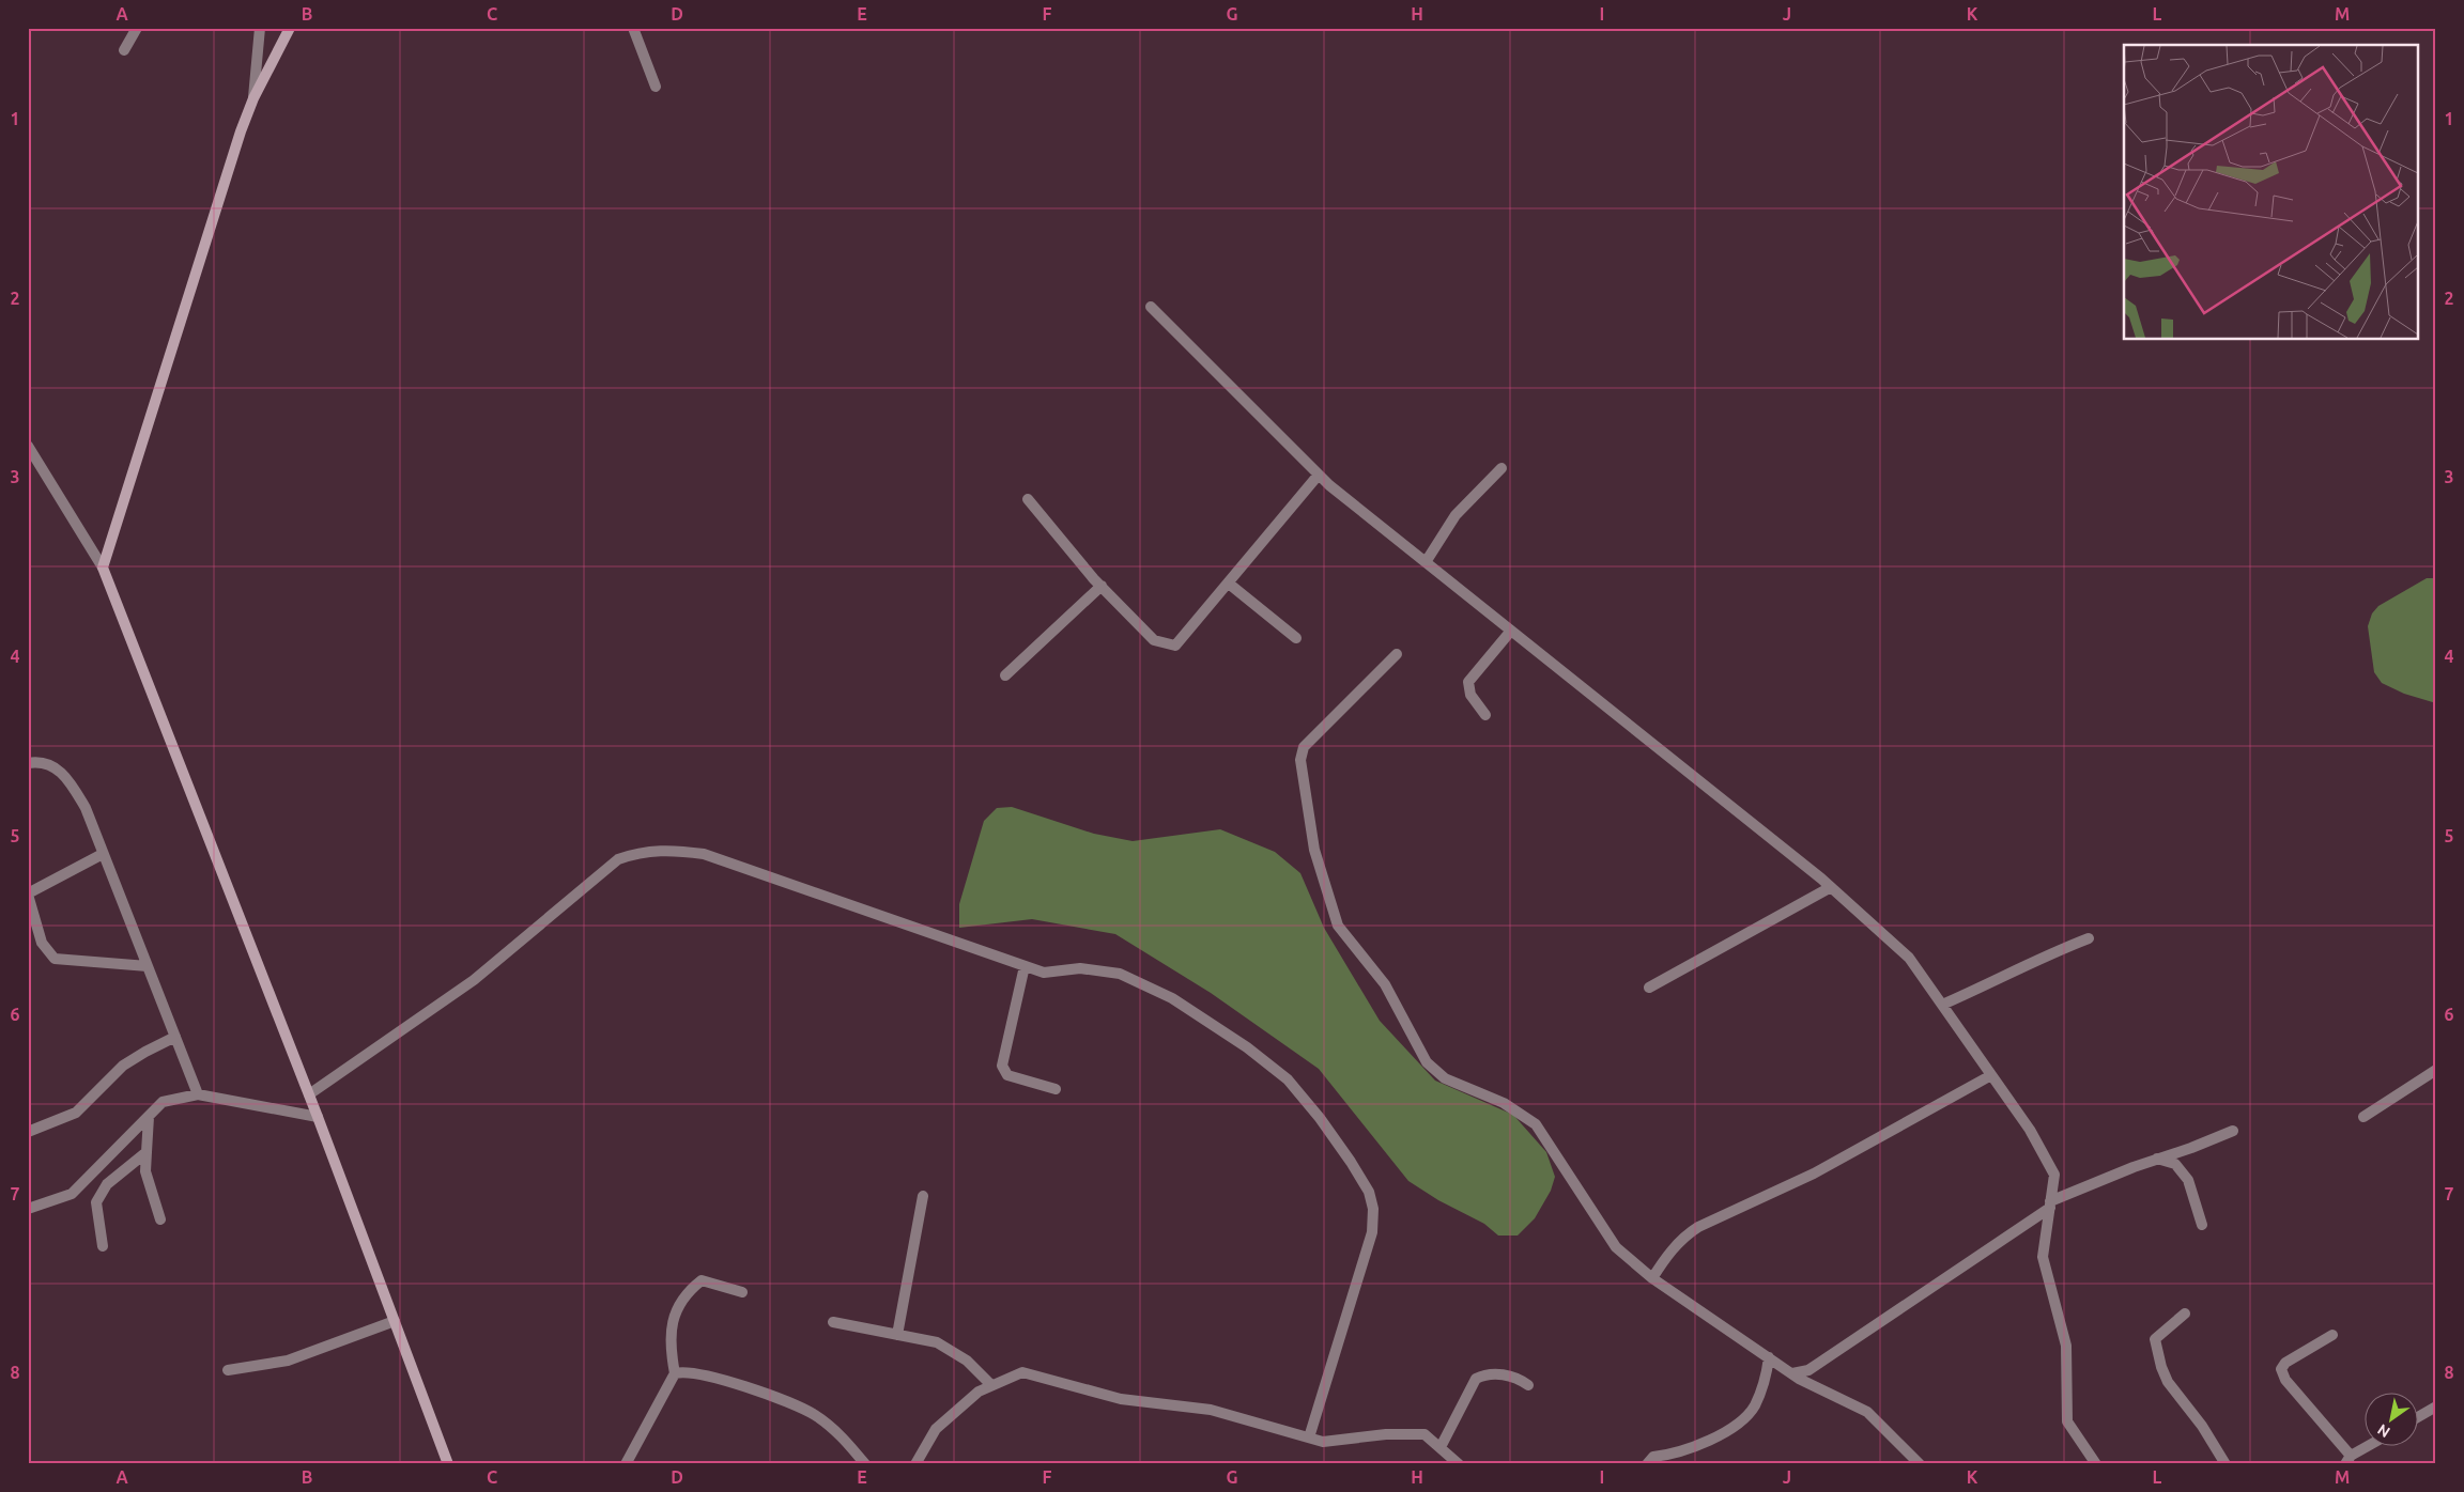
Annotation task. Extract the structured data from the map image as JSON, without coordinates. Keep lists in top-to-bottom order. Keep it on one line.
{"north":"bottom left","grid":{"columns":["A","B","C","D","E","F","G","H","I","J","K","L","M"],"rows":["1","2","3","4","5","6","7","8"]}}
